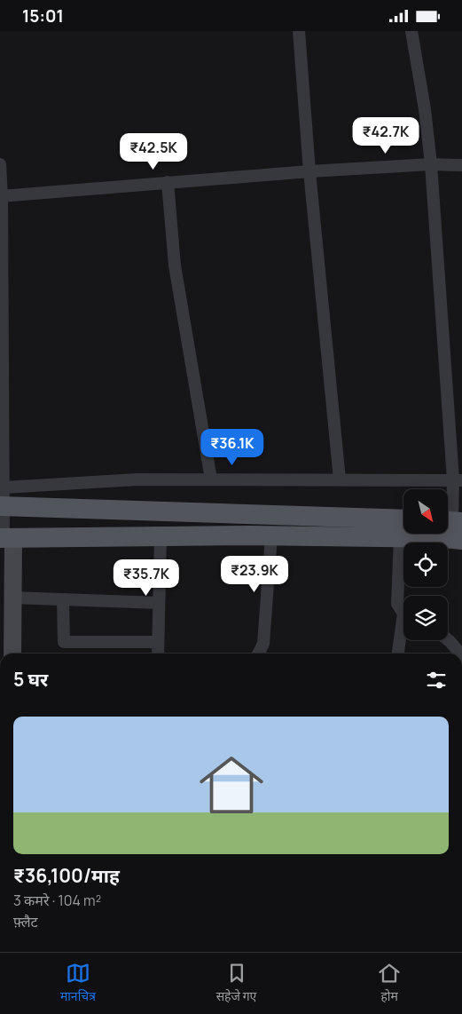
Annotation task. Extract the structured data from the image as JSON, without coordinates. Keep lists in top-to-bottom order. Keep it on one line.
{"north":"bottom right","page":{"status":"15:01","price":["₹42.7K","₹42.5K","₹36.1K","₹23.9K","₹35.7K"],"heading":"5 घर","list":[{"name":"₹36,100/माह","note":"3 कमरे · 104 m² · फ़्लैट"}],"tabs":["मानचित्र","सहेजे गए","होम"]}}
